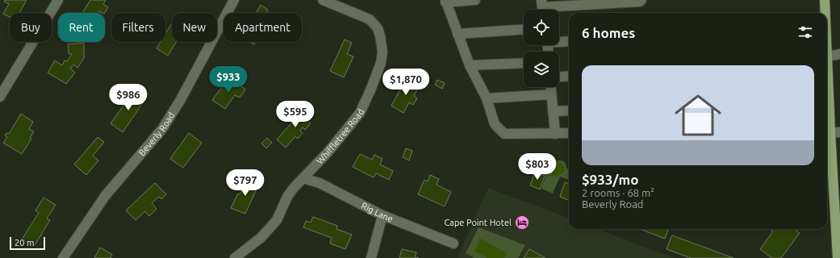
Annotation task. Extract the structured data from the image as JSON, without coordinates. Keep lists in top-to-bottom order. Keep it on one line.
{"streets":{"street":["Beverly Road","Whiffletree Road","Rig Lane"]},"crossings":[["Whiffletree Road","Rig Lane"]],"places":{"hotel":["Cape Point Hotel"]},"scale_bar":"20 m","page":{"chip":["Buy","Rent","Filters","New","Apartment"],"heading":"6 homes","list":[{"name":"$933/mo","note":"2 rooms · 68 m² · Beverly Road"}],"price":["$933","$1,870","$986","$595","$803","$797"],"scale":"20 m"}}
